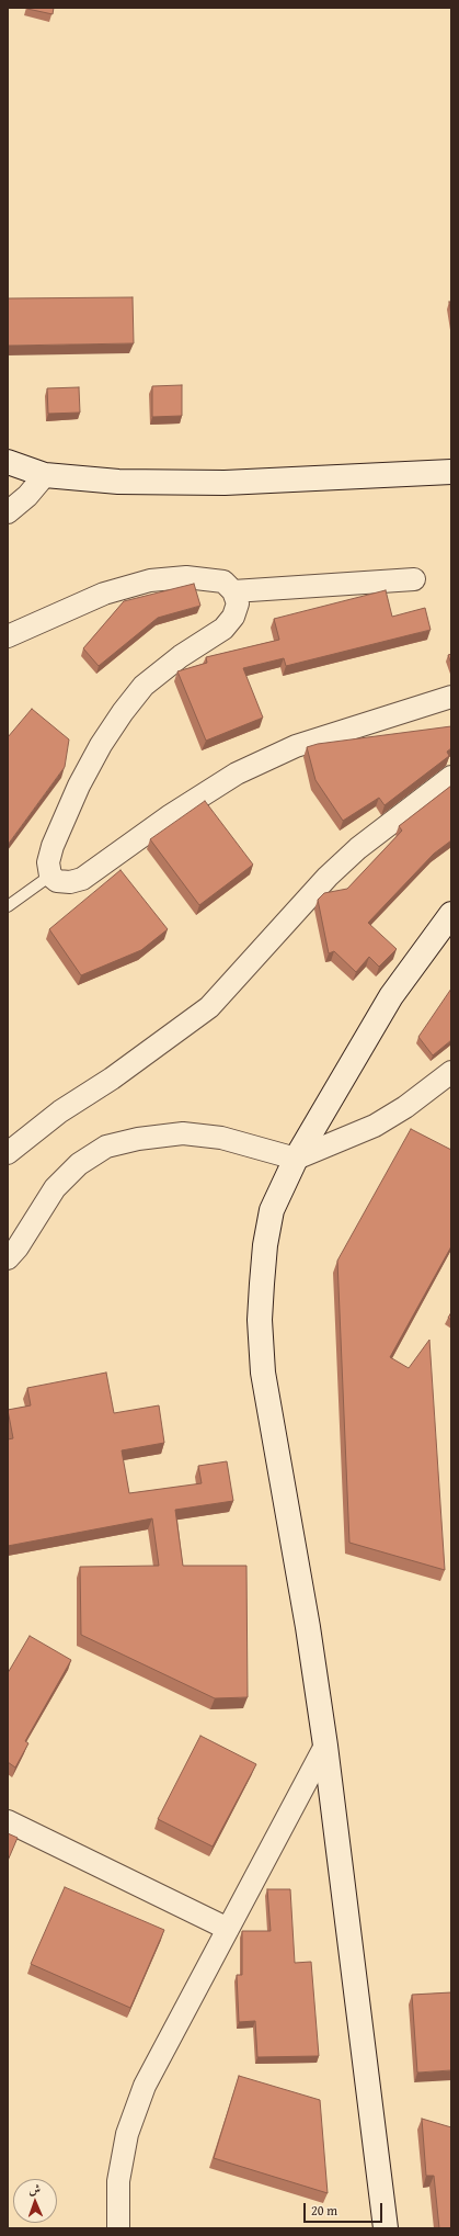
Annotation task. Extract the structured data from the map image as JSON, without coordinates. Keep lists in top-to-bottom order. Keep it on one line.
{"scale_bar":"20 m","north":"top"}
